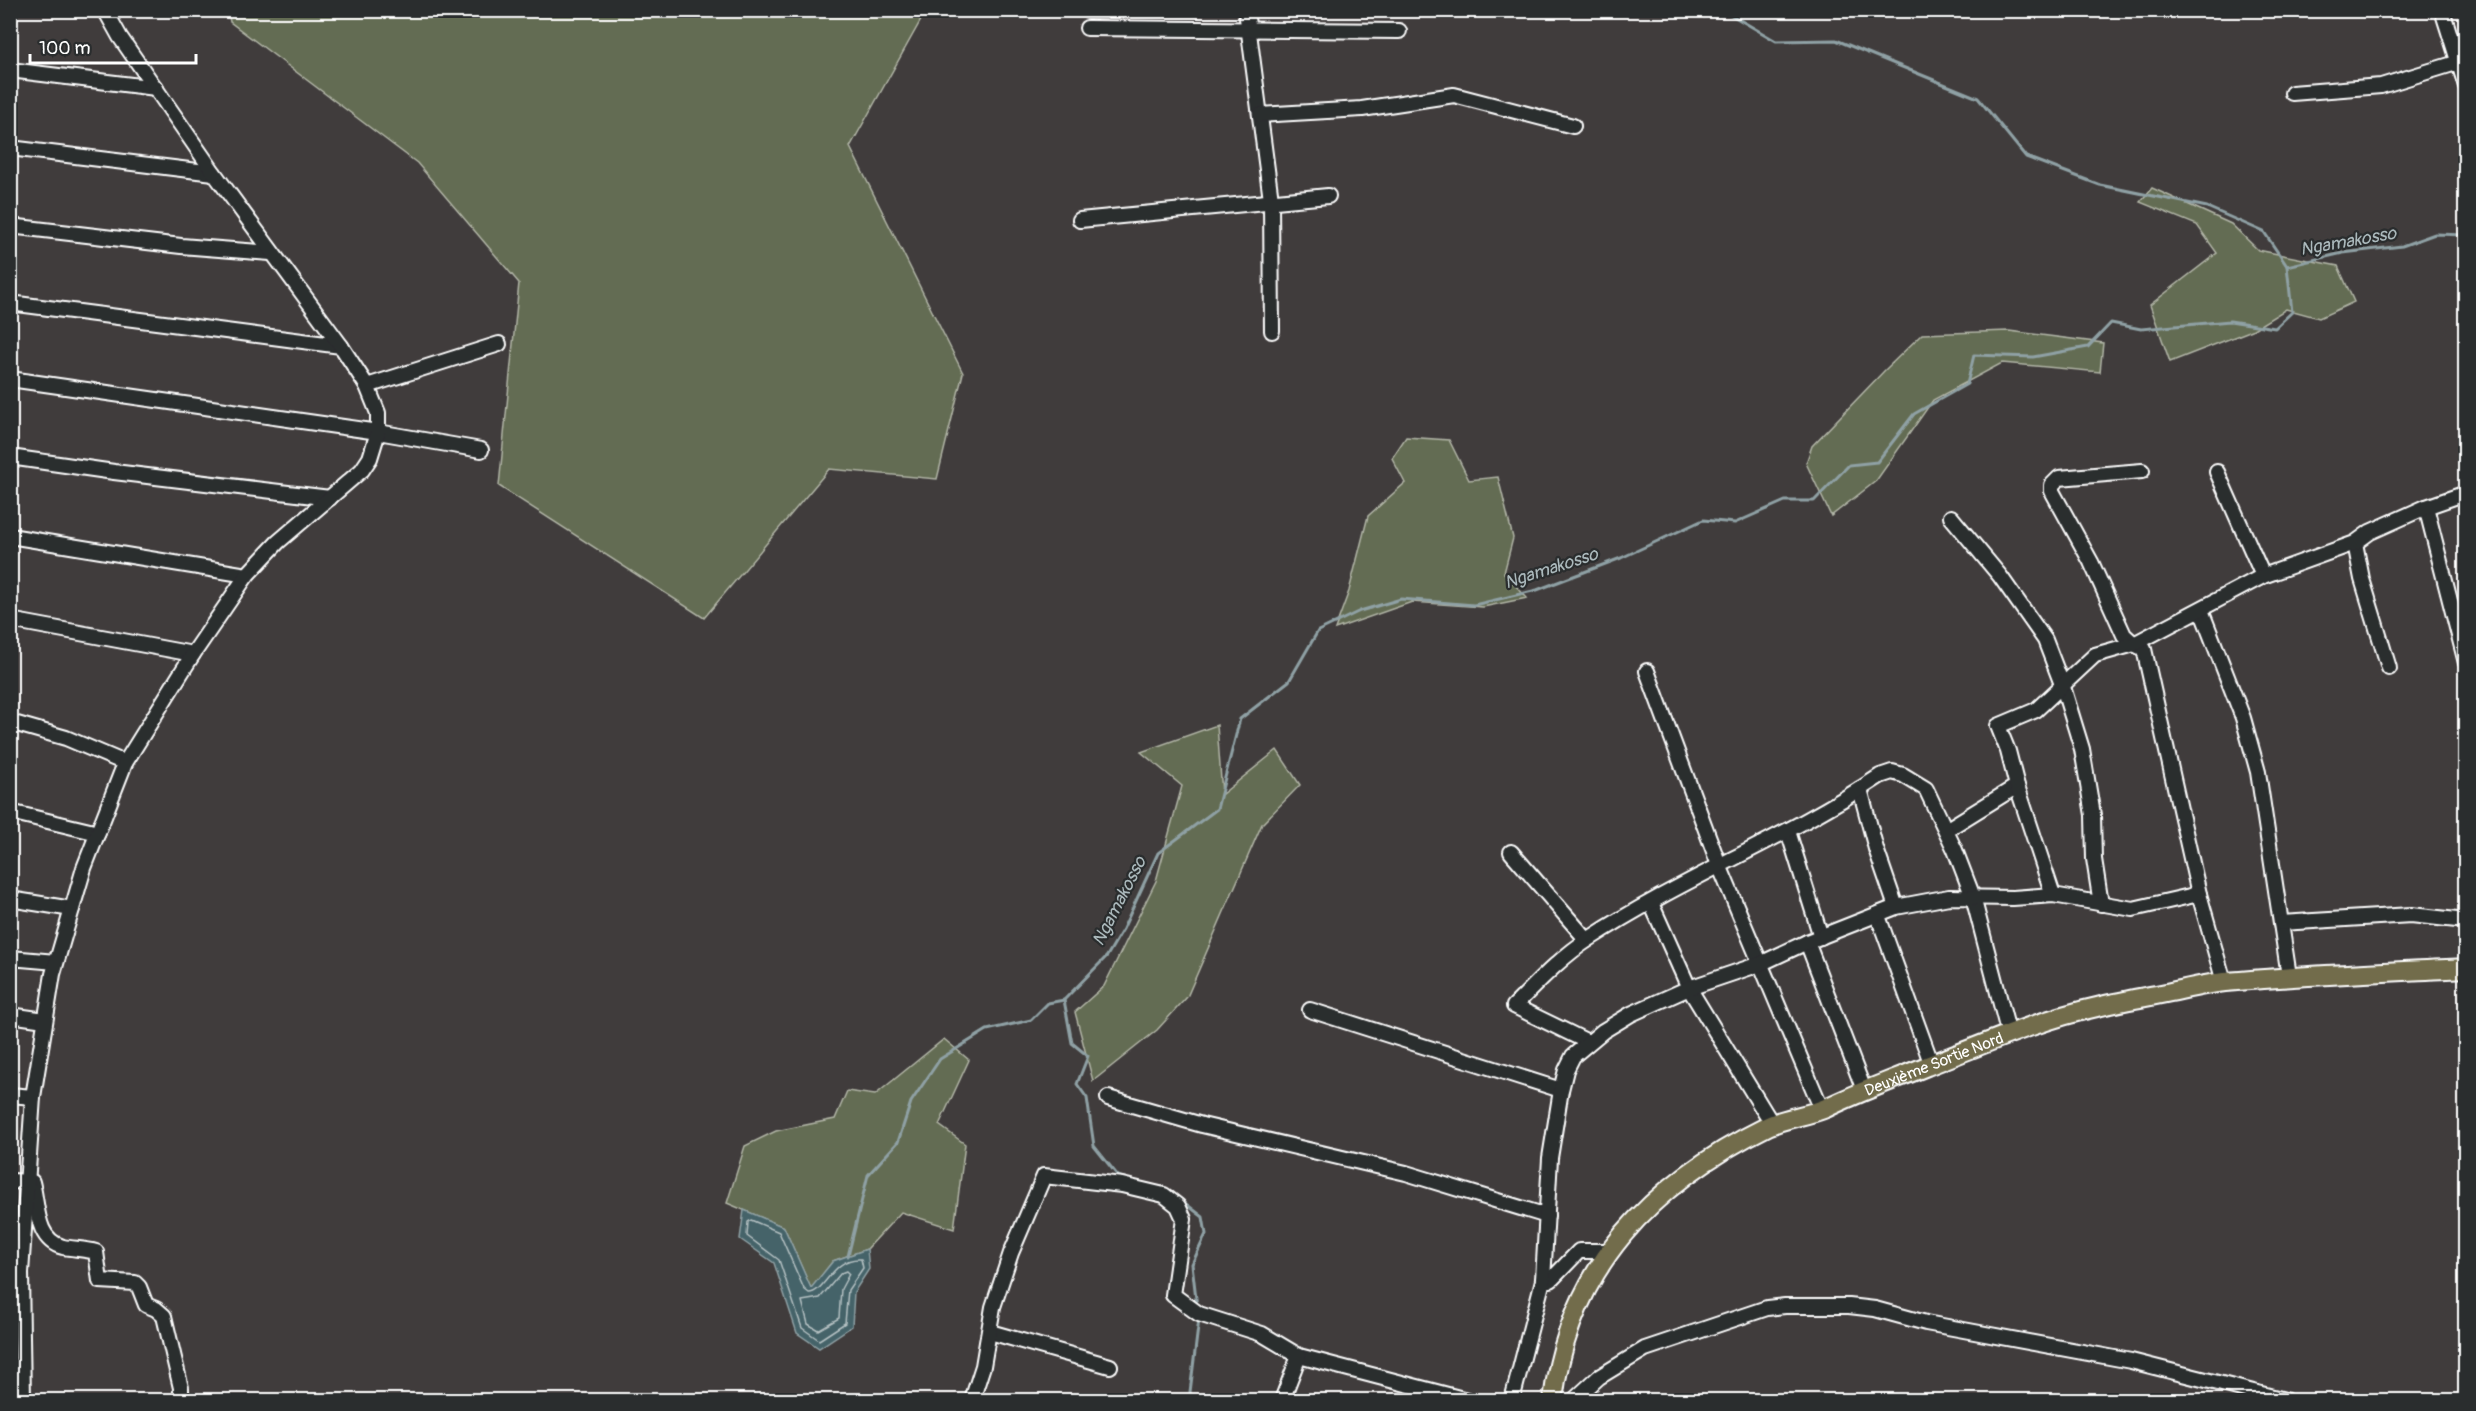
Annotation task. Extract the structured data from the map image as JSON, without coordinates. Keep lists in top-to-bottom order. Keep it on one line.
{"streets":{"main road":["Deuxième Sortie Nord"]},"water":["Ngamakosso"],"scale_bar":"100 m"}
